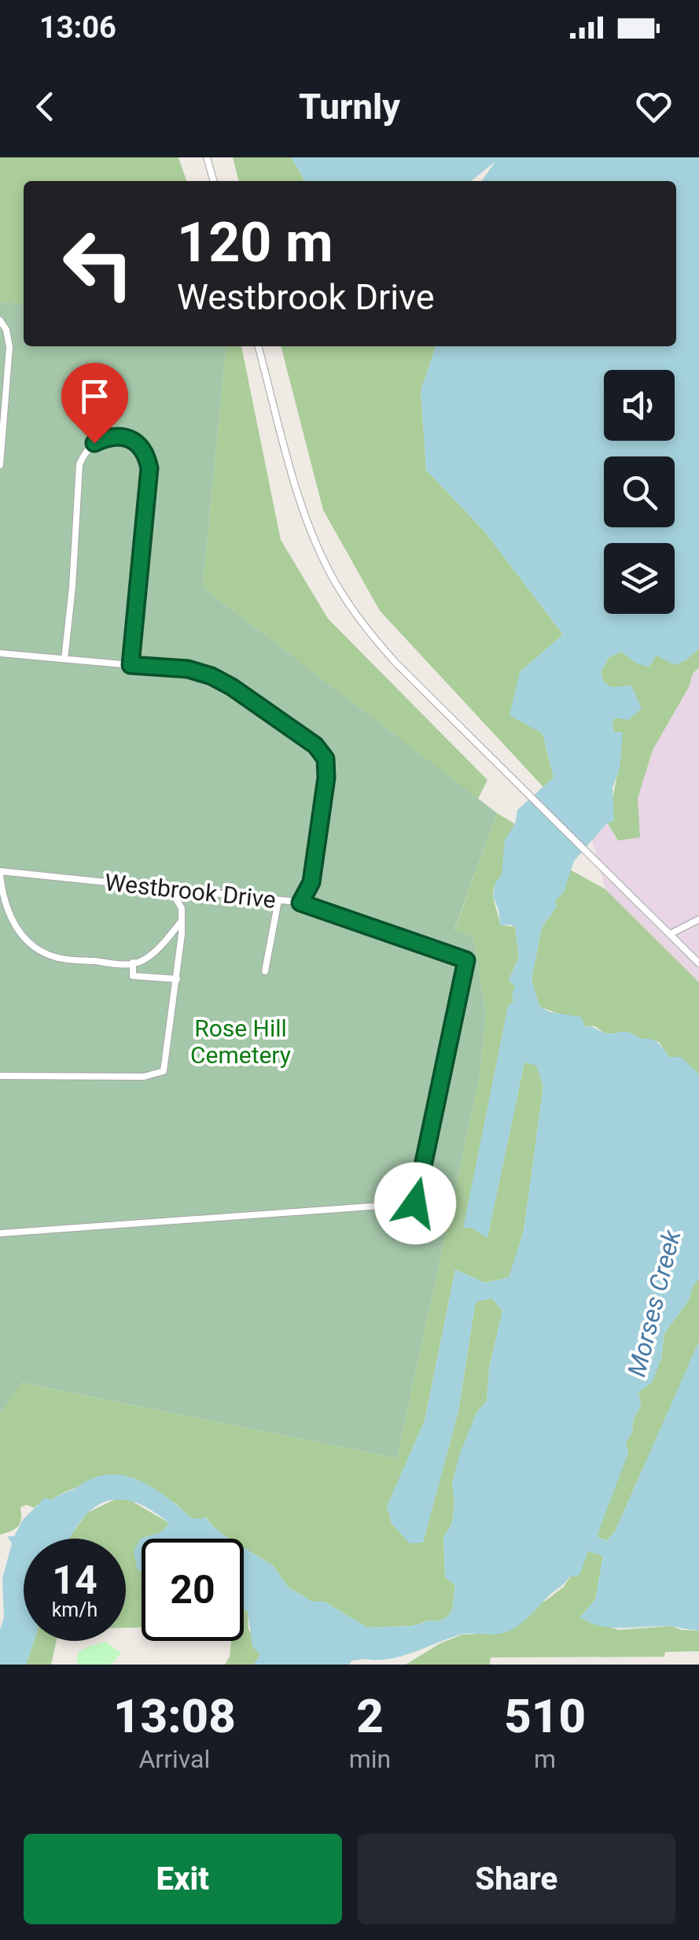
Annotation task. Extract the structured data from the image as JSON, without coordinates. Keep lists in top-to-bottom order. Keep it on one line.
{"streets":{"lane":["Westbrook Drive"]},"water":["Morses Creek"],"parks":["Rose Hill Cemetery"],"page":{"status":"13:06","header":"Turnly","turn":["120 m","Westbrook Drive"],"speed":"14 km/h","limit":"20","eta":["13:08","Arrival","2","min","510","m"],"buttons":["Exit","Share"]}}
